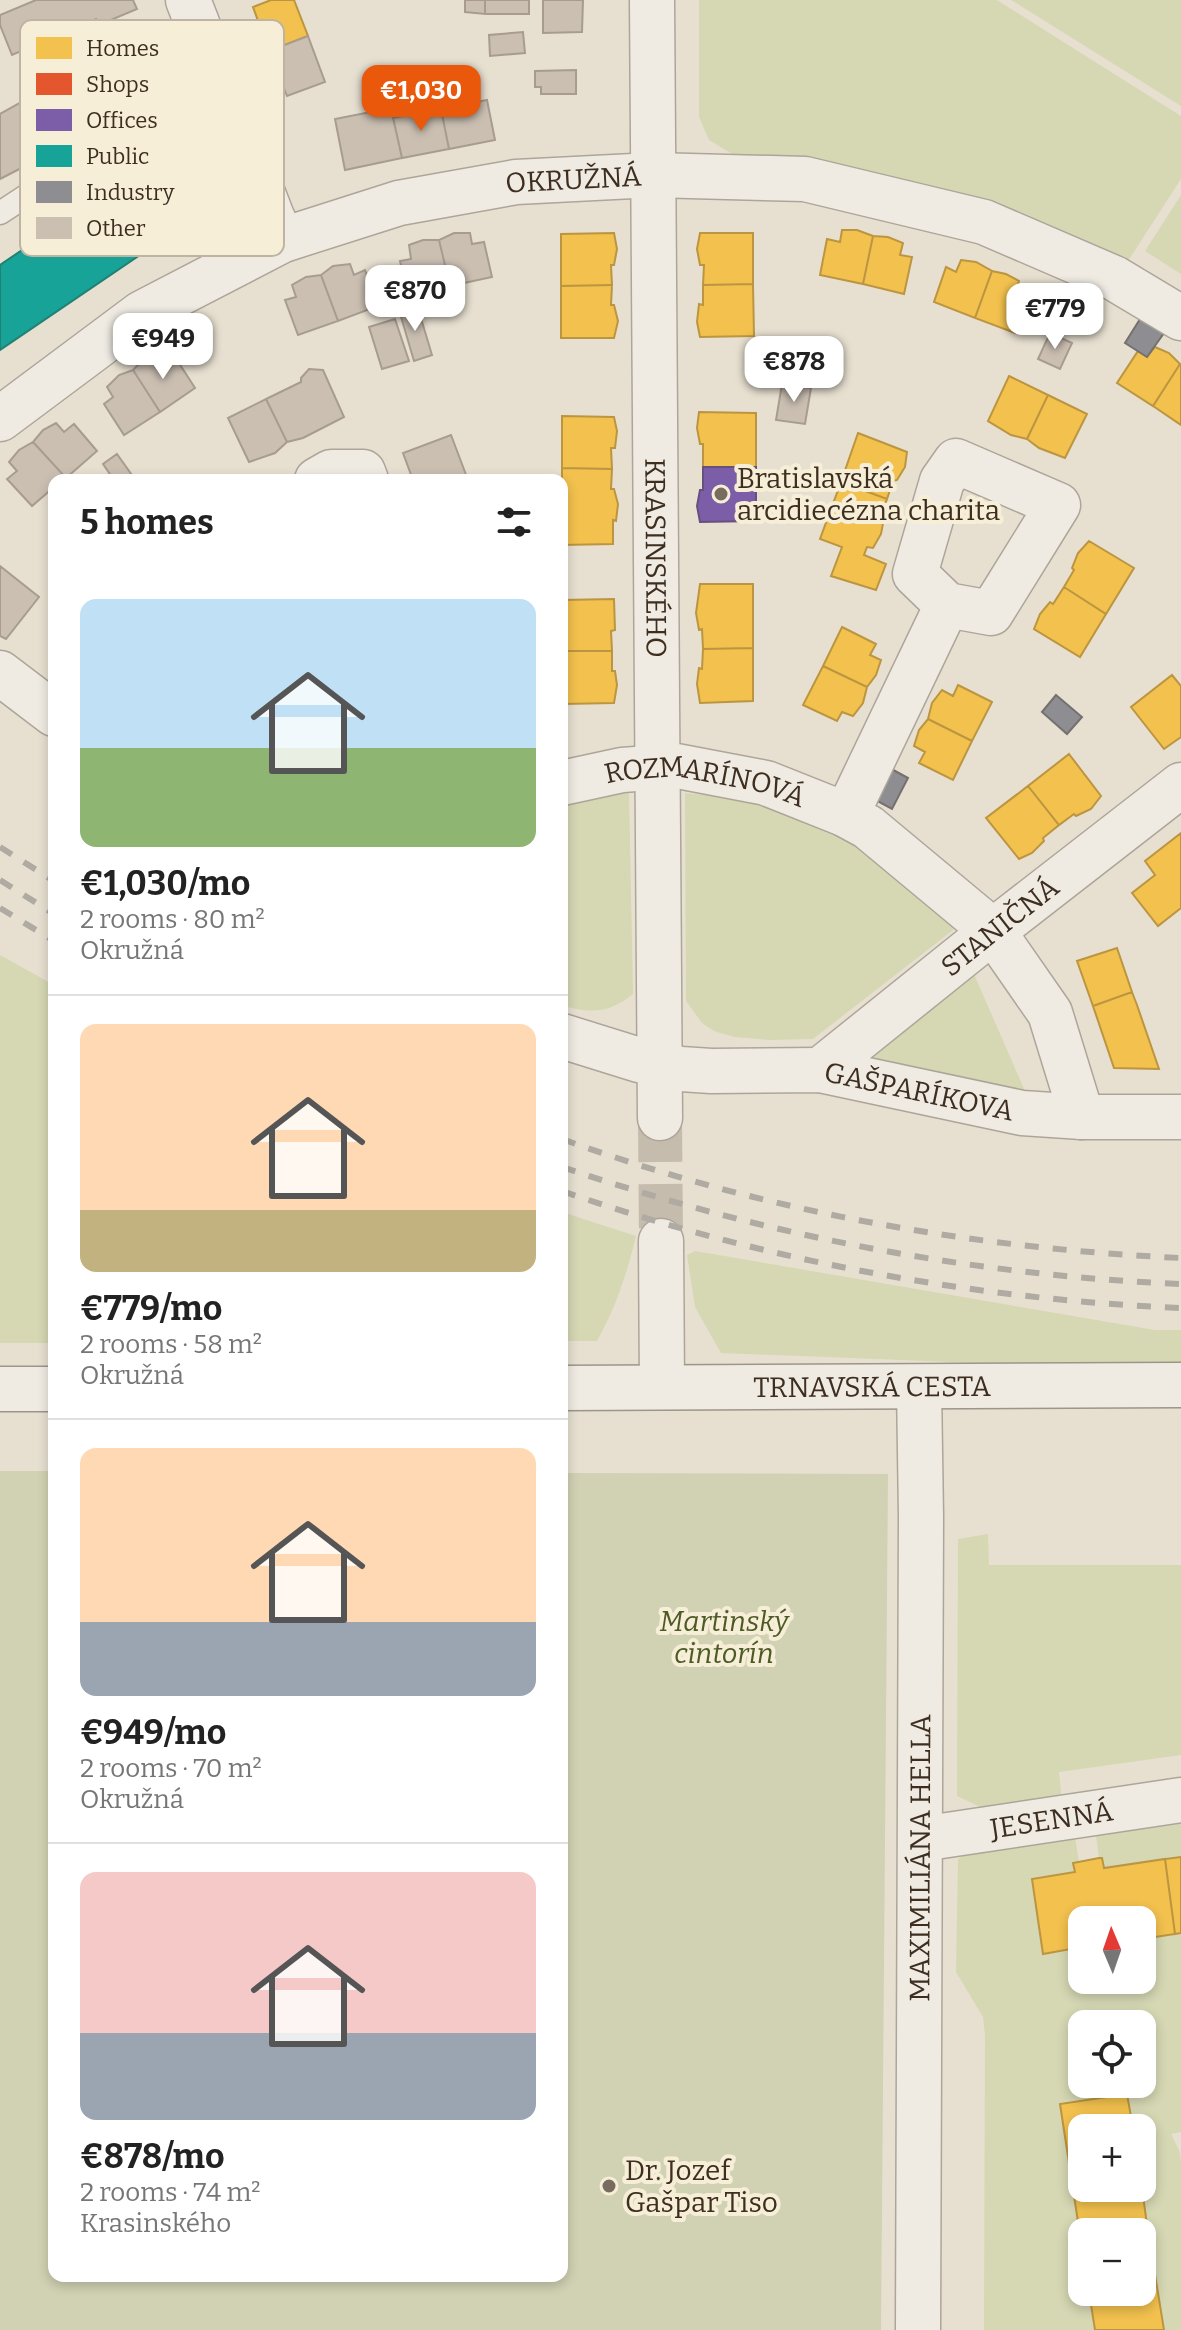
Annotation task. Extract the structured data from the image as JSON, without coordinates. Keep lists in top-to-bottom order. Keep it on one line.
{"streets":{"street":["OKRUŽNÁ","KRASINSKÉHO","ROZMARÍNOVÁ","STANIČNÁ","GAŠPARÍKOVA","TRNAVSKÁ CESTA","JESENNÁ","MAXIMILIÁNA HELLA"]},"crossings":[["OKRUŽNÁ","KRASINSKÉHO"],["KRASINSKÉHO","ROZMARÍNOVÁ"],["KRASINSKÉHO","GAŠPARÍKOVA"],["ROZMARÍNOVÁ","STANIČNÁ"],["ROZMARÍNOVÁ","GAŠPARÍKOVA"],["STANIČNÁ","GAŠPARÍKOVA"],["TRNAVSKÁ CESTA","MAXIMILIÁNA HELLA"],["JESENNÁ","MAXIMILIÁNA HELLA"]],"parks":["Martinský cintorín"],"places":["Bratislavská arcidiecézna charita","Dr. Jozef Gašpar Tiso"],"legend":["Homes","Shops","Offices","Public","Industry","Other"],"north":"top","page":{"price":["€1,030","€870","€779","€949","€878"],"heading":"5 homes","list":[{"name":"€1,030/mo","note":"2 rooms · 80 m² · Okružná"},{"name":"€779/mo","note":"2 rooms · 58 m² · Okružná"},{"name":"€949/mo","note":"2 rooms · 70 m² · Okružná"},{"name":"€878/mo","note":"2 rooms · 74 m² · Krasinského"}],"map_buttons":["+","−"]}}
